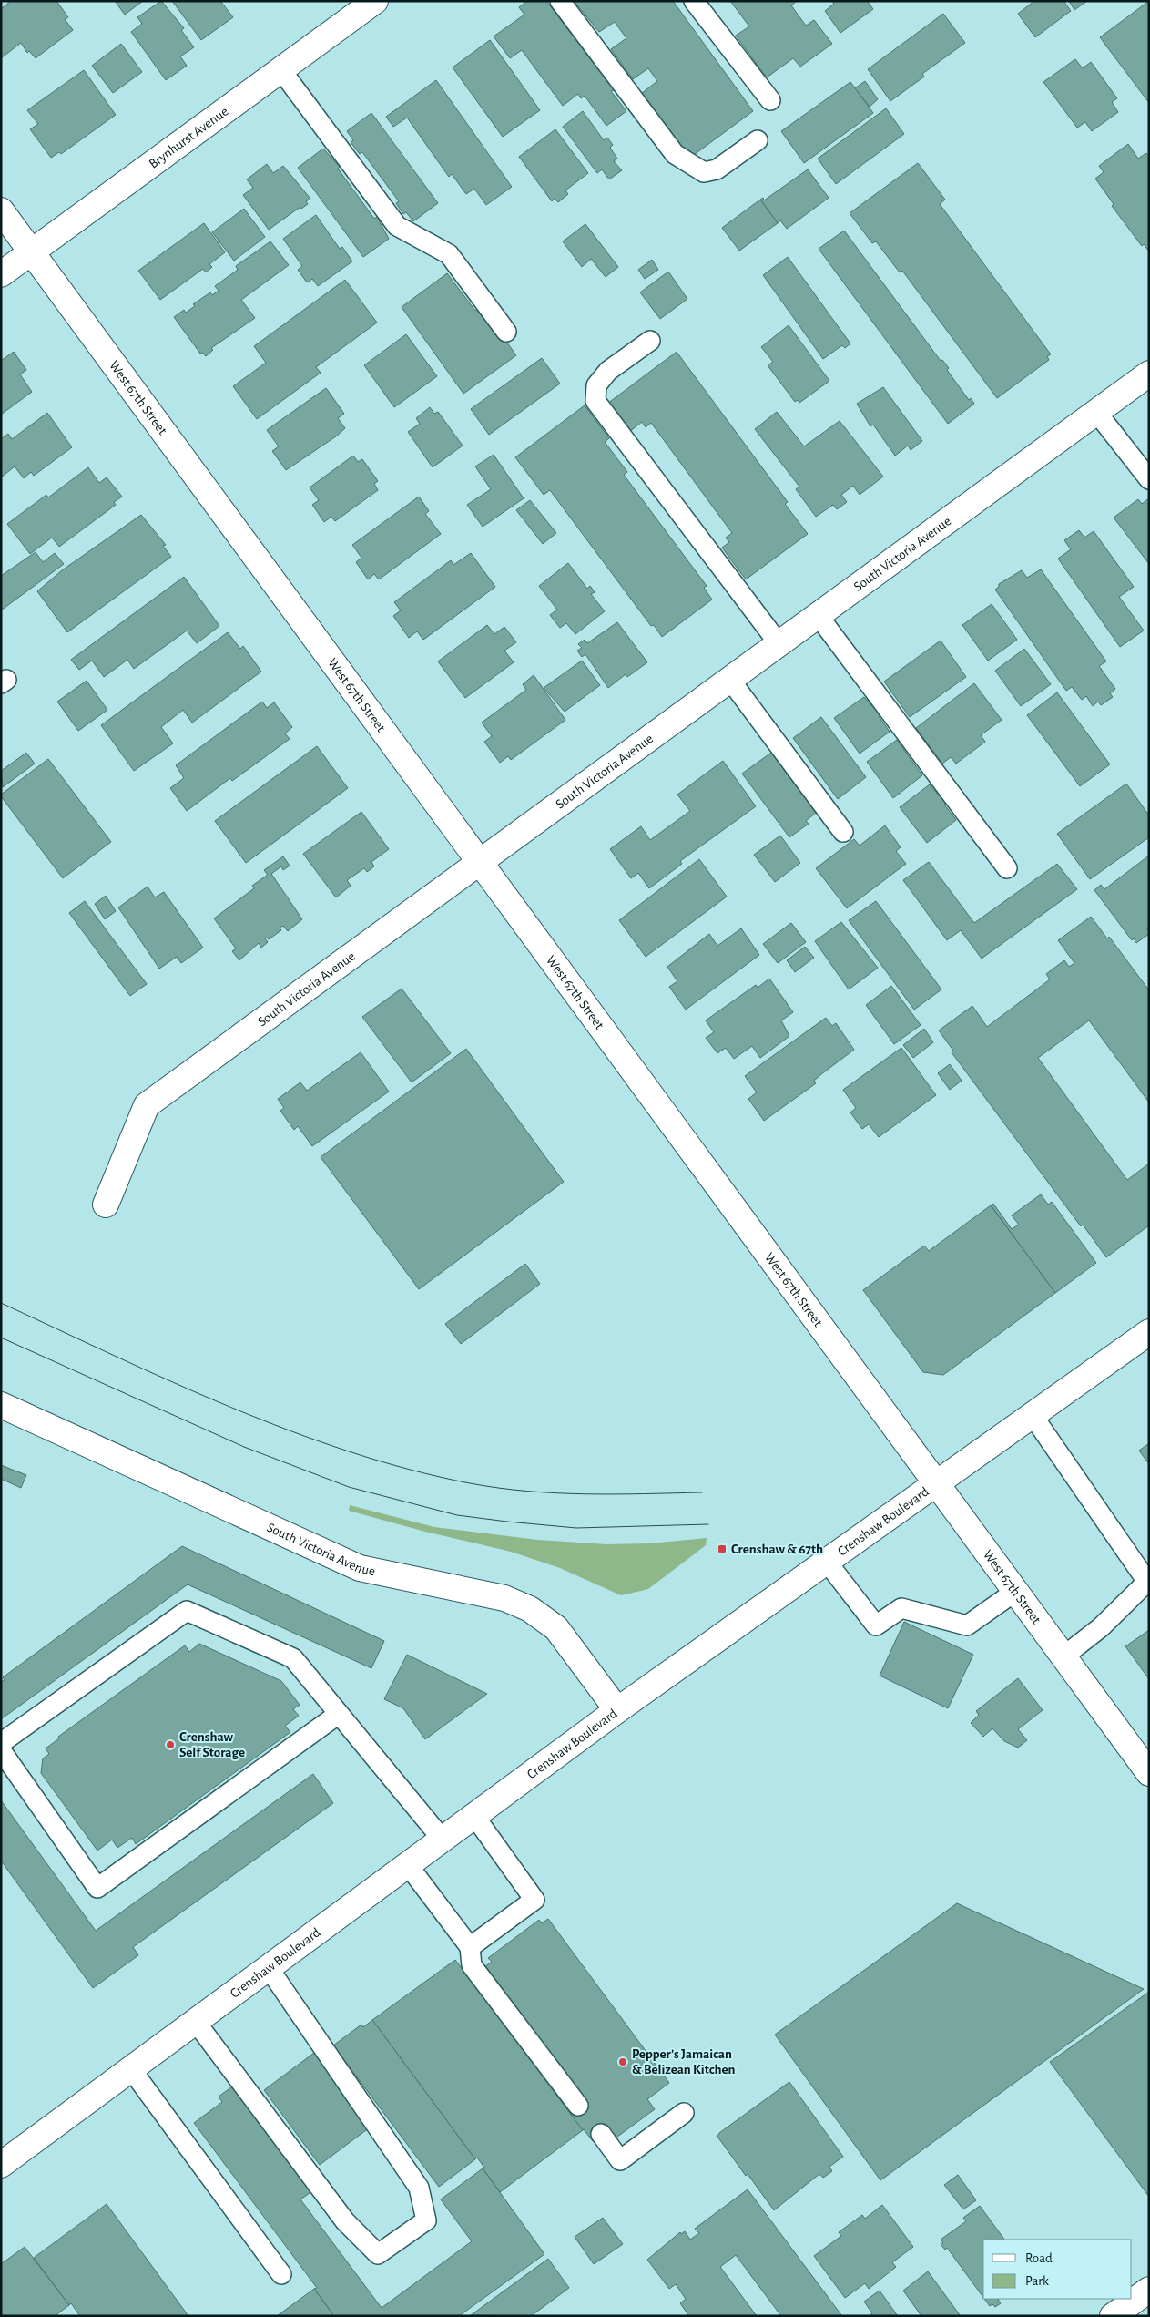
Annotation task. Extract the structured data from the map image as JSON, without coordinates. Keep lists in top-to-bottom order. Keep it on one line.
{"streets":{"street":["Brynhurst Avenue","West 67th Street","South Victoria Avenue","Crenshaw Boulevard"]},"crossings":[["Brynhurst Avenue","West 67th Street"],["West 67th Street","South Victoria Avenue"],["West 67th Street","Crenshaw Boulevard"],["South Victoria Avenue","Crenshaw Boulevard"]],"places":{"transit":["Crenshaw & 67th"],"other":["Crenshaw Self Storage","Pepper’s Jamaican & Belizean Kitchen"]},"legend":["Road","Park"]}
